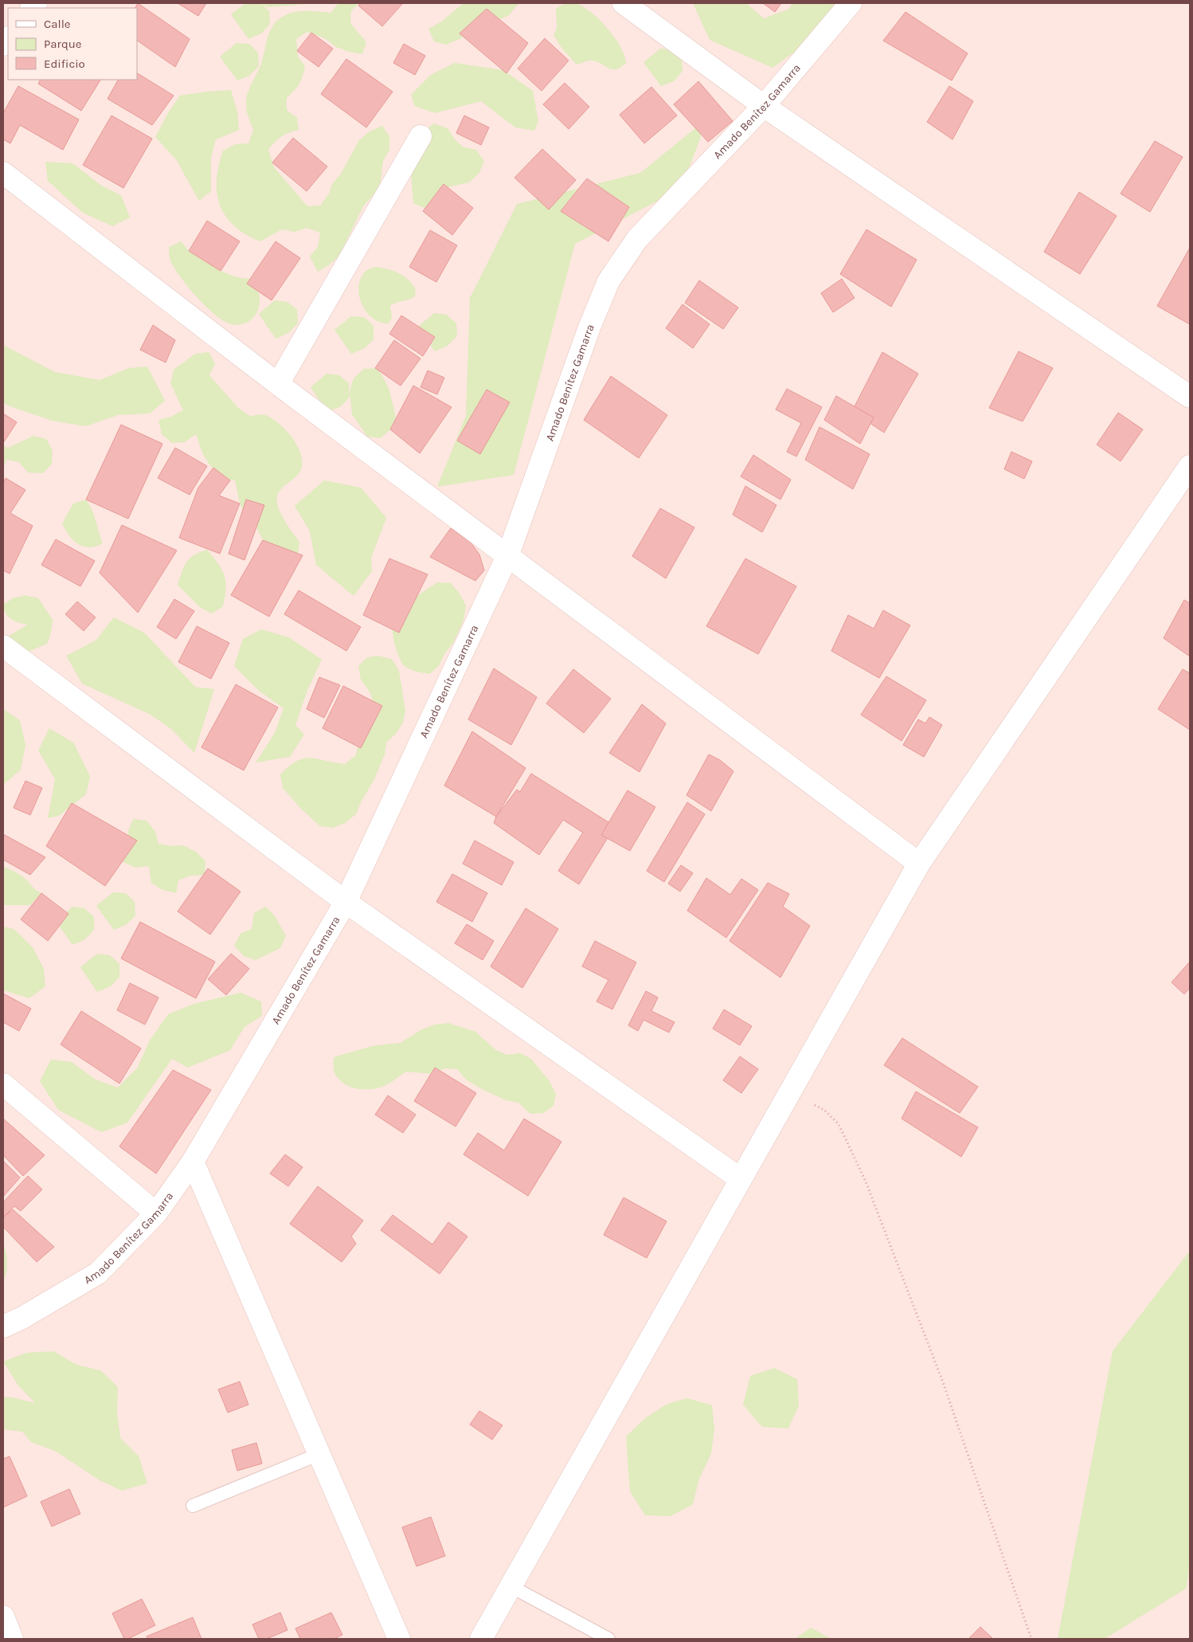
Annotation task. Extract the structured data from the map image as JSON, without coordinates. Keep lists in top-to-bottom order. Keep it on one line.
{"streets":{"street":["Amado Benítez Gamarra"]},"legend":["Calle","Parque","Edificio"]}
